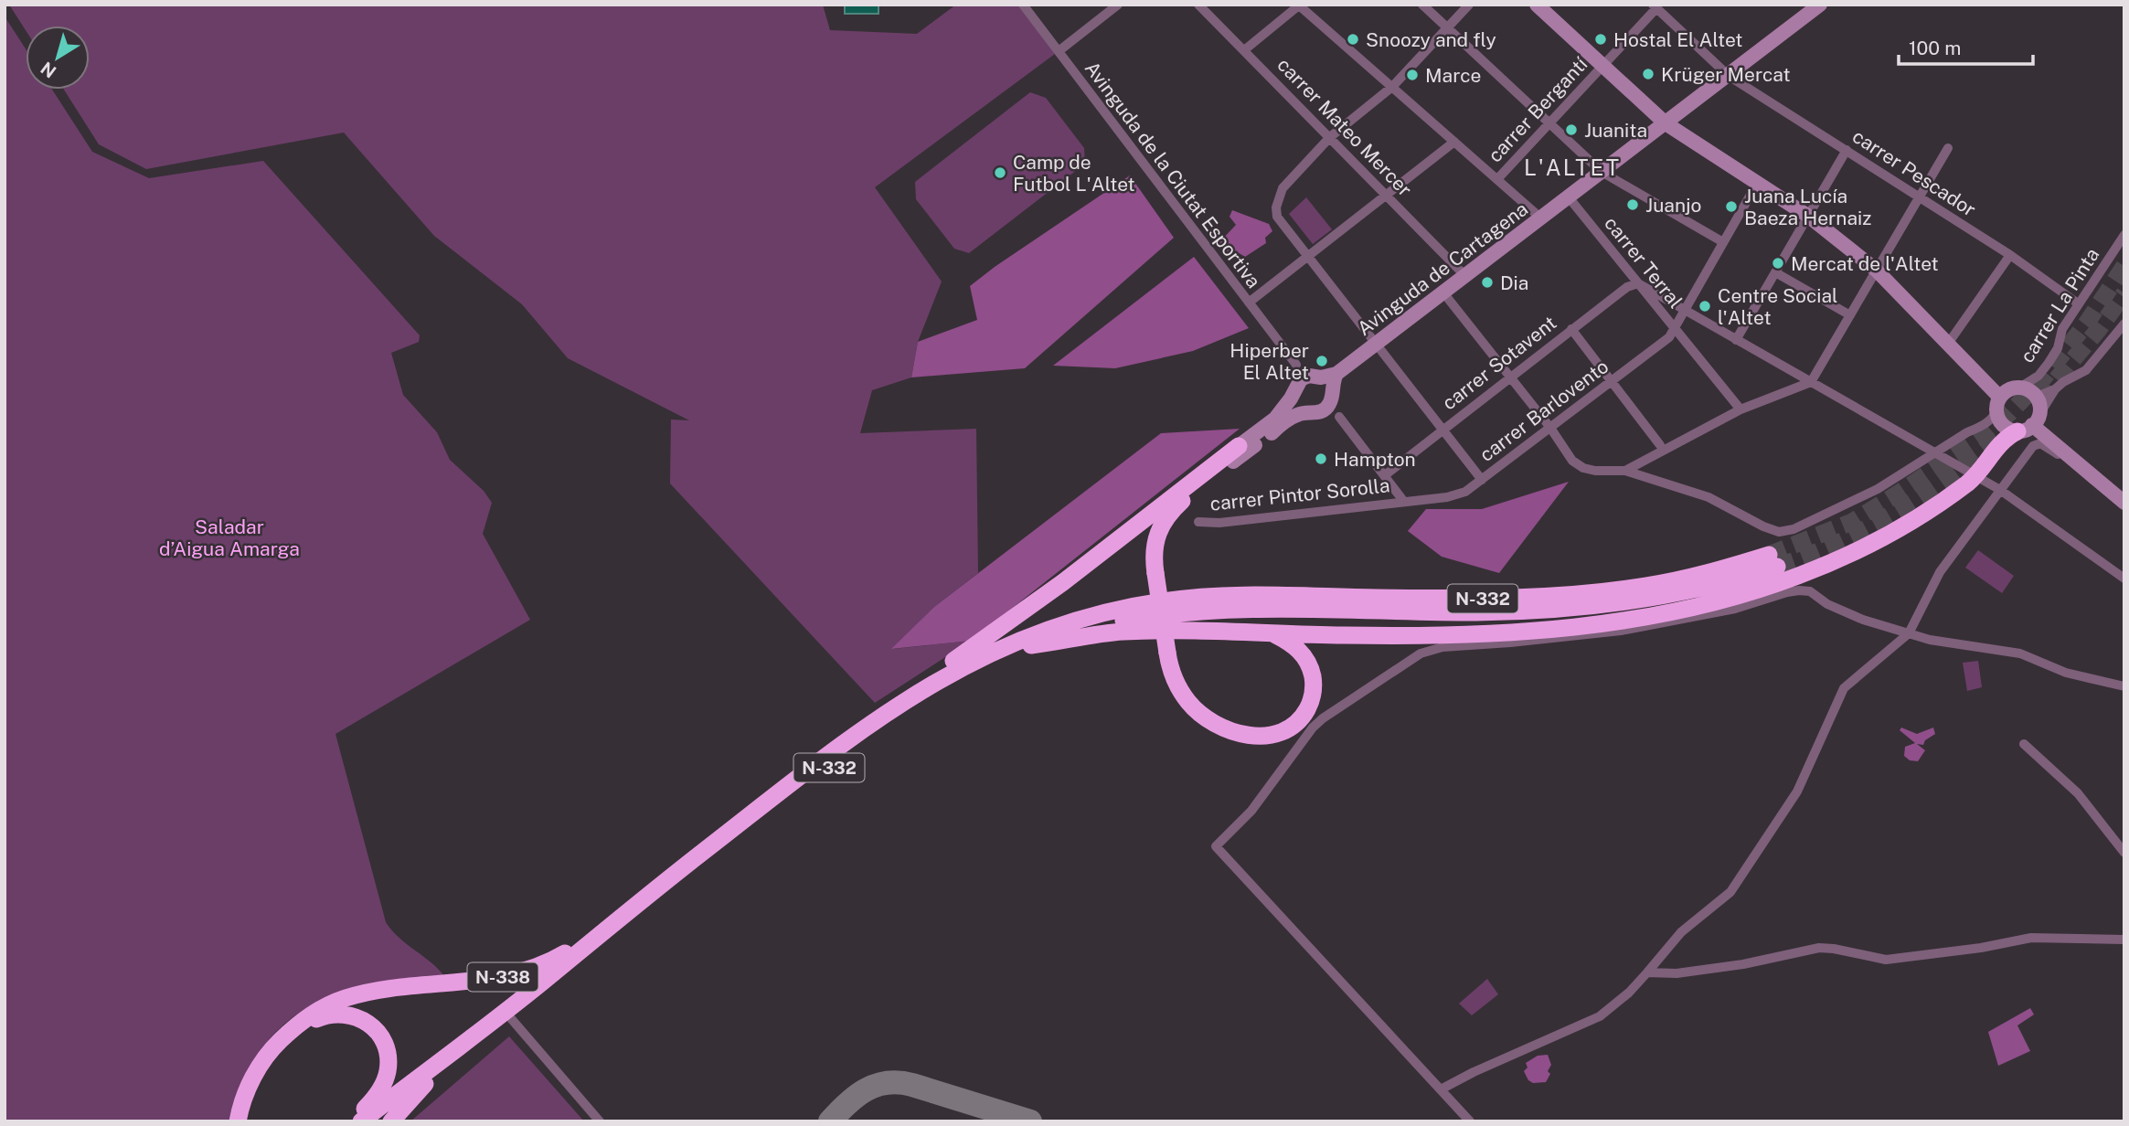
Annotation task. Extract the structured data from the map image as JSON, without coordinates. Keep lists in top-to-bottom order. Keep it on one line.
{"streets":{"highway":["N-332","N-338"],"main road":["Avinguda de Cartagena"],"street":["carrer Bergantí","carrer Mateo Mercer","carrer Pescador","Avinguda de la Ciutat Esportiva","carrer Terral","carrer La Pinta","carrer Sotavent","carrer Barlovento","carrer Pintor Sorolla"]},"crossings":[["carrer Bergantí","carrer Pescador"],["carrer Mateo Mercer","Avinguda de Cartagena"],["carrer Pescador","Avinguda de Cartagena"],["carrer Pescador","carrer La Pinta"],["carrer Terral","Avinguda de Cartagena"],["carrer Terral","carrer Sotavent"],["carrer Terral","carrer Barlovento"],["carrer Barlovento","carrer Pintor Sorolla"],["N-332","N-338"]],"districts":["L'ALTET"],"parks":["Saladar d’Aigua Amarga"],"places":["Snoozy and fly","Hostal El Altet","Krüger Mercat","Marce","Juanita","Camp de Futbol L'Altet","Juanjo","Juana Lucía Baeza Hernaiz","Mercat de l'Altet","Dia","Centre Social l'Altet","Hiperber El Altet","Hampton"],"scale_bar":"100 m","north":"bottom left"}
